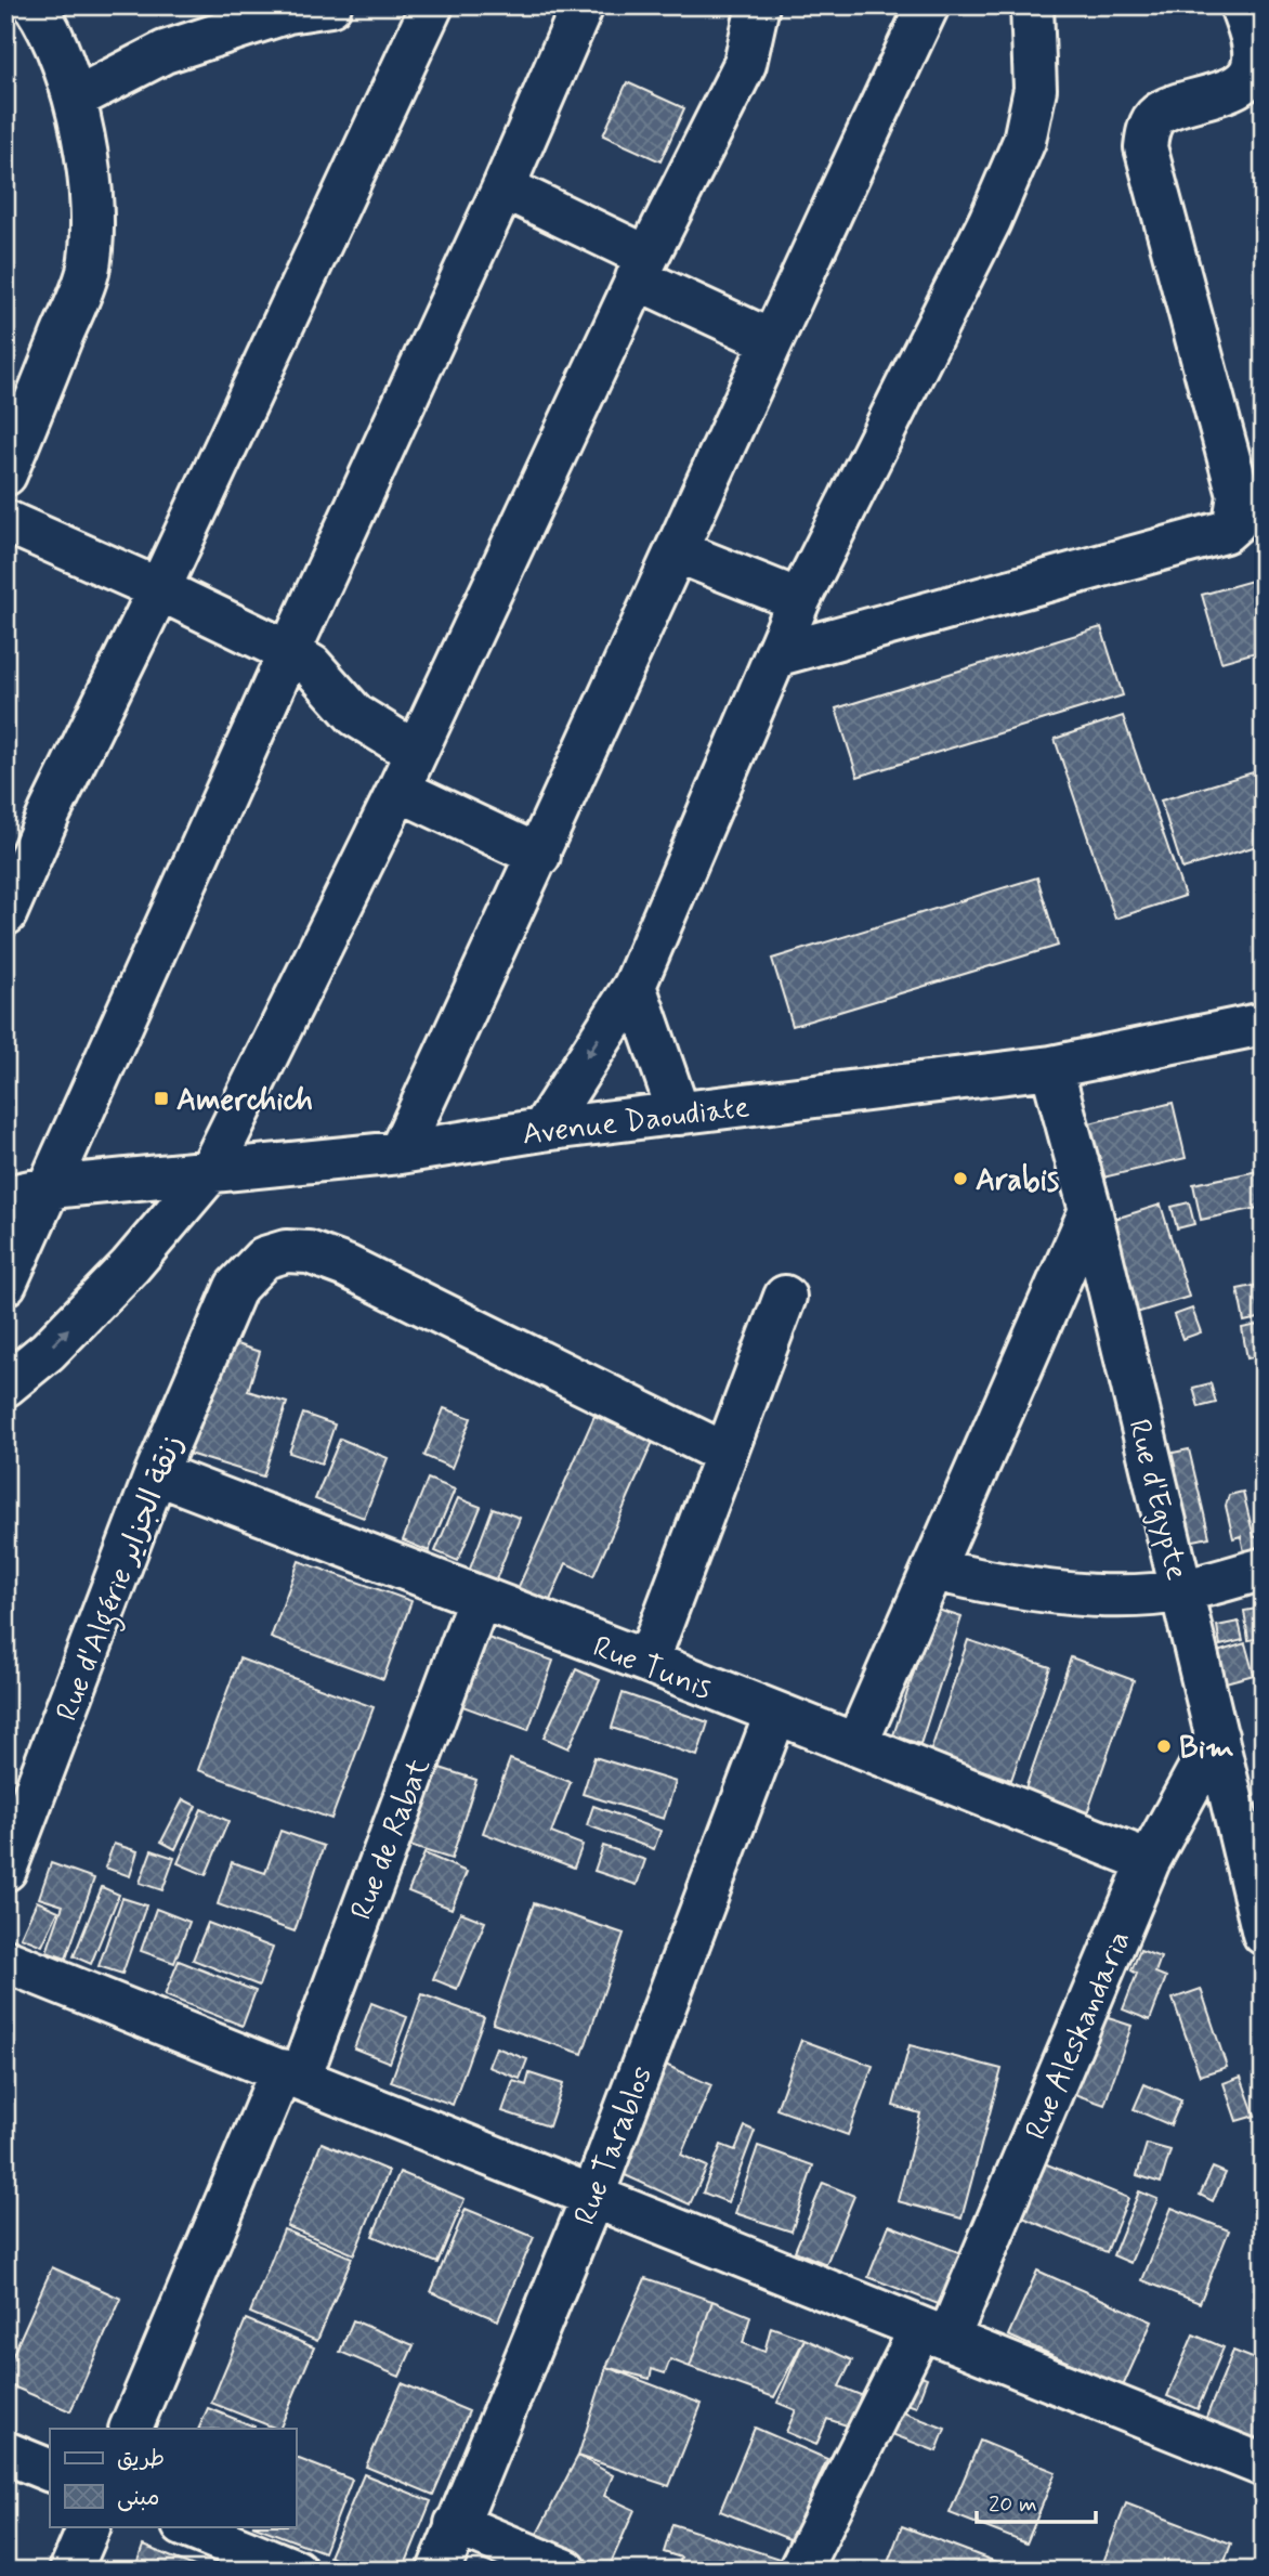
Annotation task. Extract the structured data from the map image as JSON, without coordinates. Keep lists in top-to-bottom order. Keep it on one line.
{"streets":{"street":["Avenue Daoudiate","Rue d'Egypte","Rue d'Algérie زنقة الجزاير","Rue Tunis","Rue de Rabat","Rue Aleskandaria","Rue Tarablos"]},"crossings":[["Avenue Daoudiate","Rue d'Egypte"],["Rue d'Egypte","Rue Aleskandaria"],["Rue d'Algérie زنقة الجزاير","Rue Tunis"],["Rue Tunis","Rue de Rabat"],["Rue Tunis","Rue Aleskandaria"],["Rue Tunis","Rue Tarablos"]],"places":{"transit":["Amerchich"],"other":["Arabis","Bim"]},"legend":["طريق","مبنى"],"scale_bar":"20 m"}
